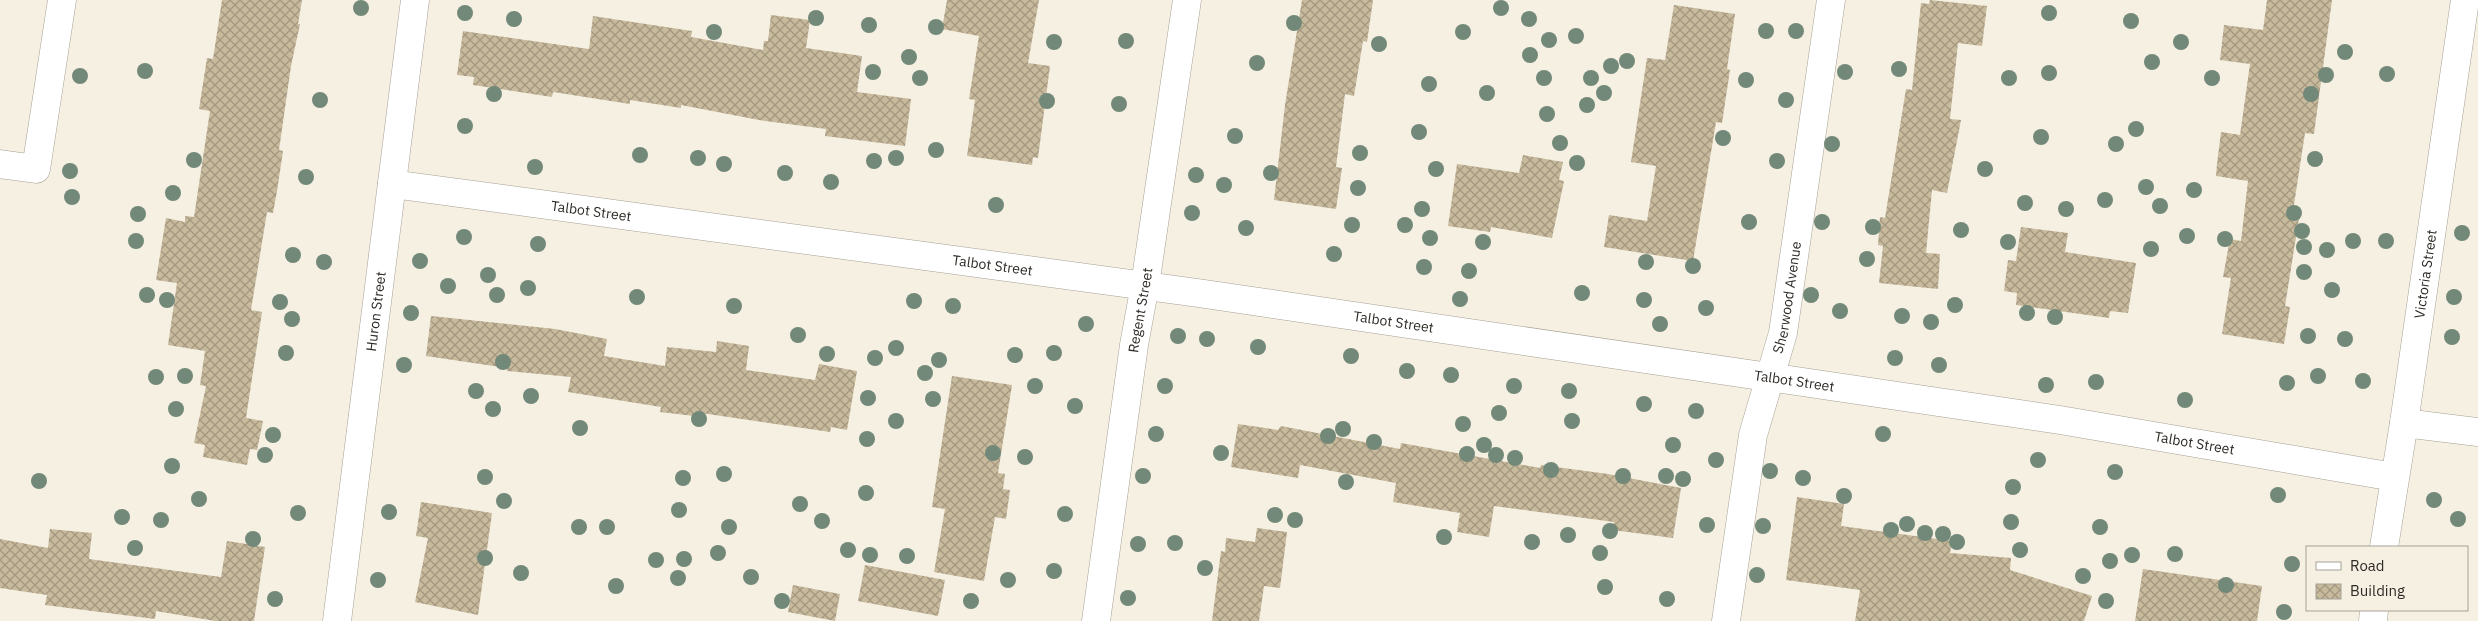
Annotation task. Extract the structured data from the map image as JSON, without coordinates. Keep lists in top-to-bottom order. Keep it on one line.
{"streets":{"street":["Talbot Street","Victoria Street","Sherwood Avenue","Huron Street","Regent Street"]},"crossings":[["Talbot Street","Victoria Street"],["Talbot Street","Sherwood Avenue"],["Talbot Street","Huron Street"],["Talbot Street","Regent Street"]],"legend":["Road","Building"]}
